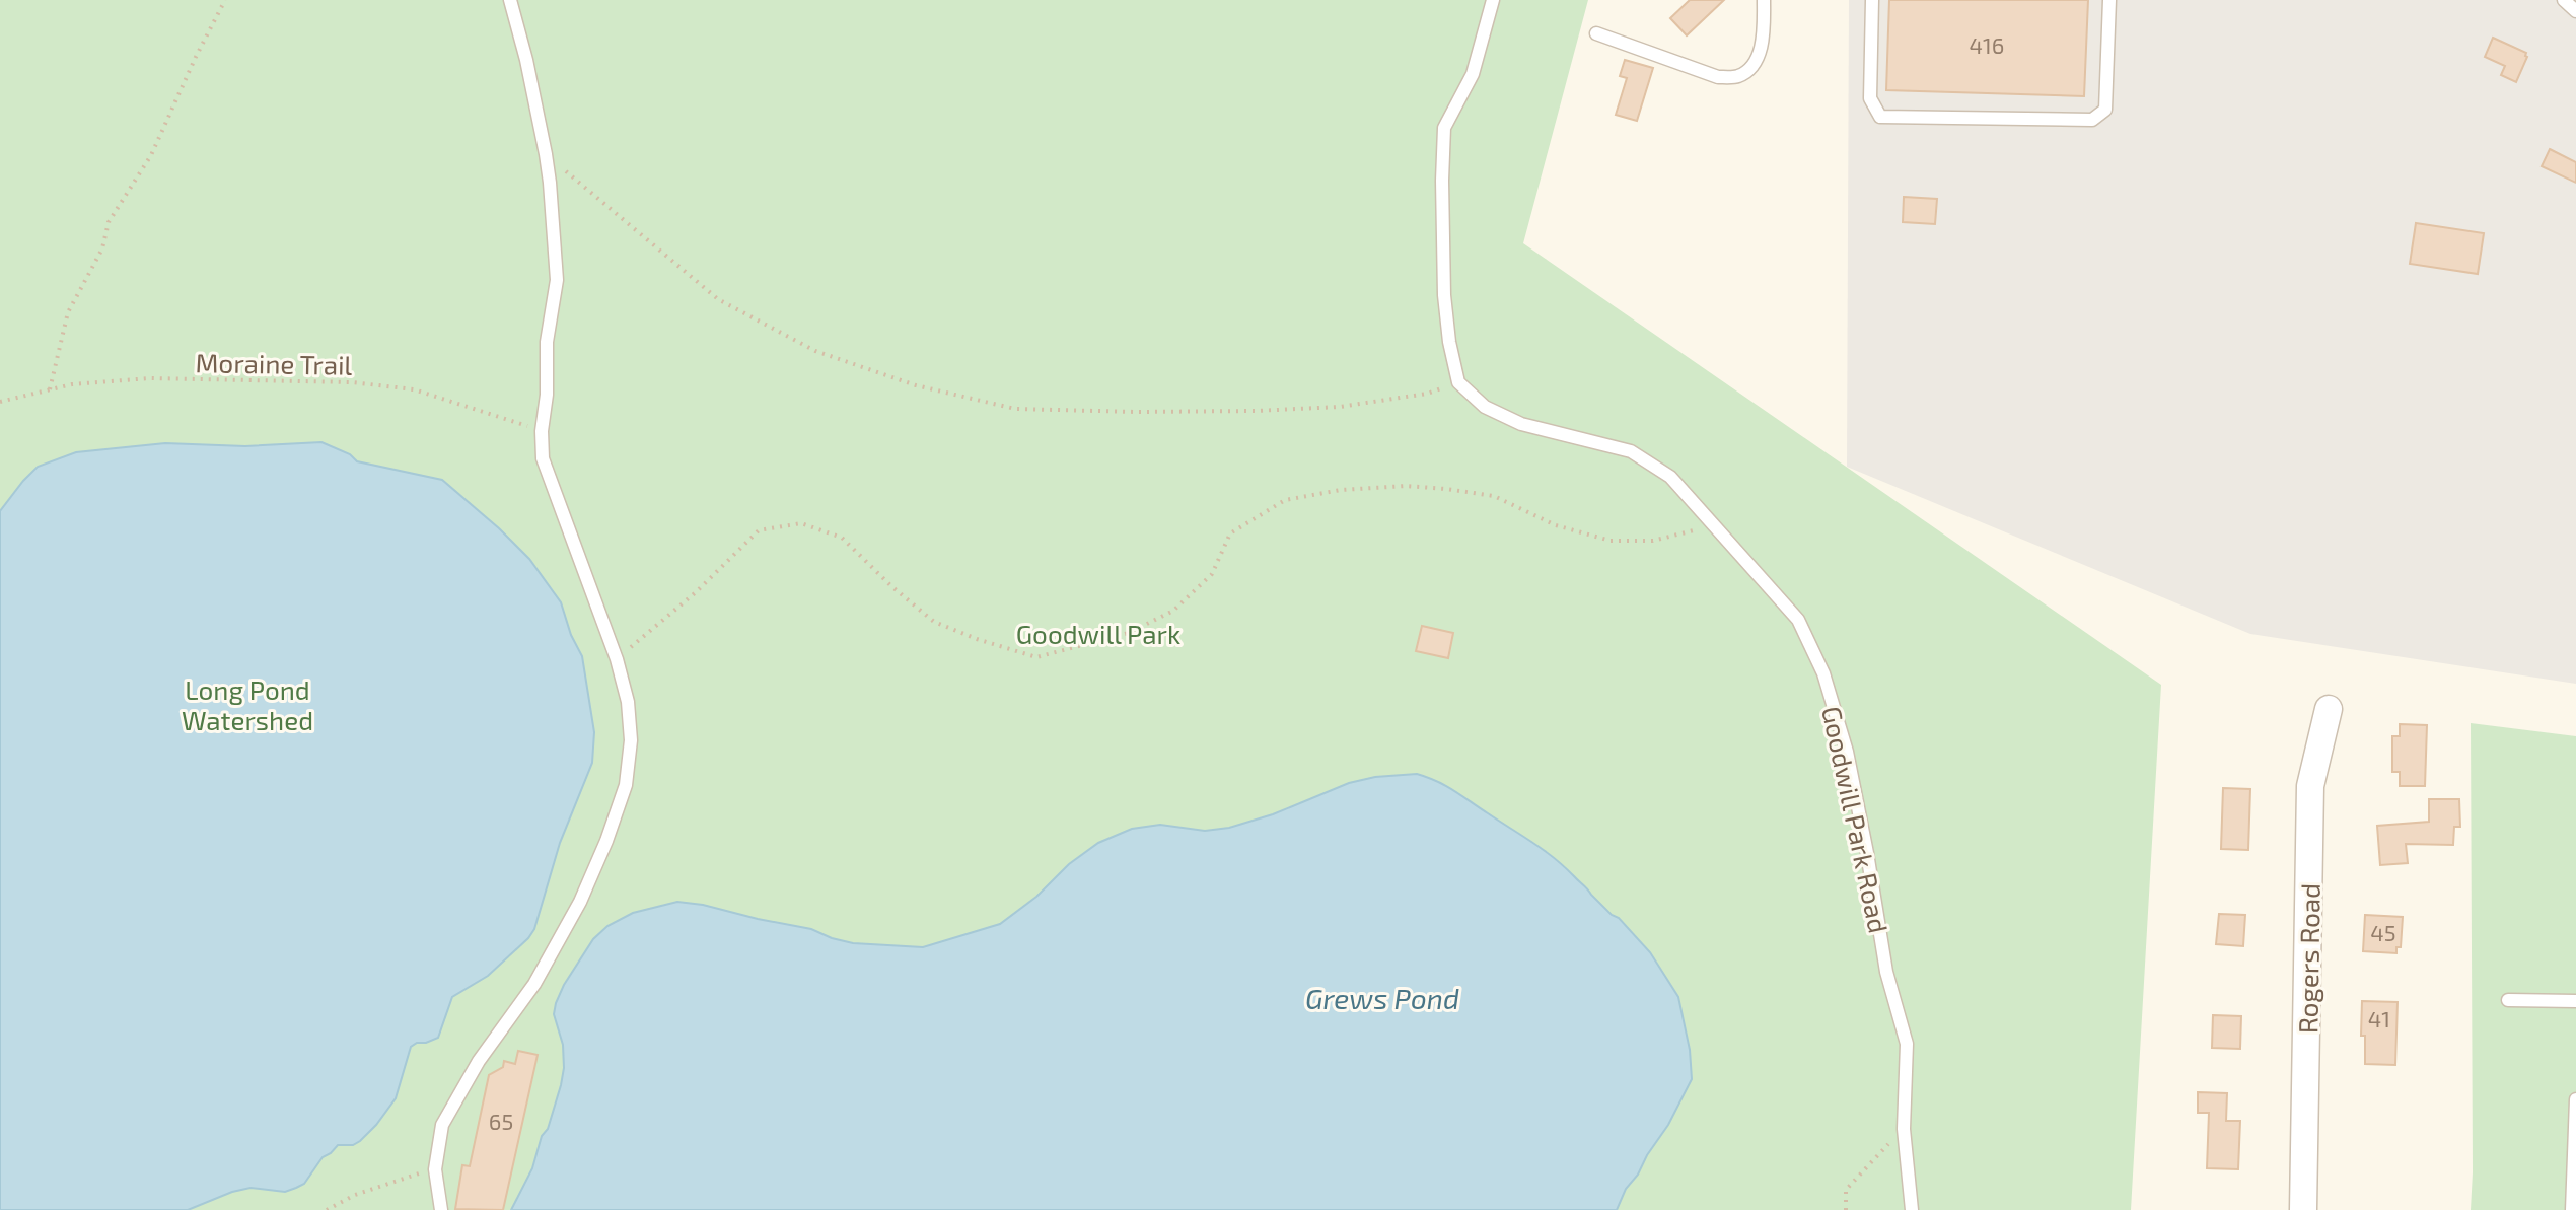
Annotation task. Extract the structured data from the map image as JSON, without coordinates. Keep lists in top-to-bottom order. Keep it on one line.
{"streets":{"street":["Rogers Road"],"lane":["Goodwill Park Road"],"path":["Moraine Trail"]},"water":["Grews Pond"],"parks":["Goodwill Park","Long Pond Watershed"],"house_numbers":["416","45","41","65"]}
